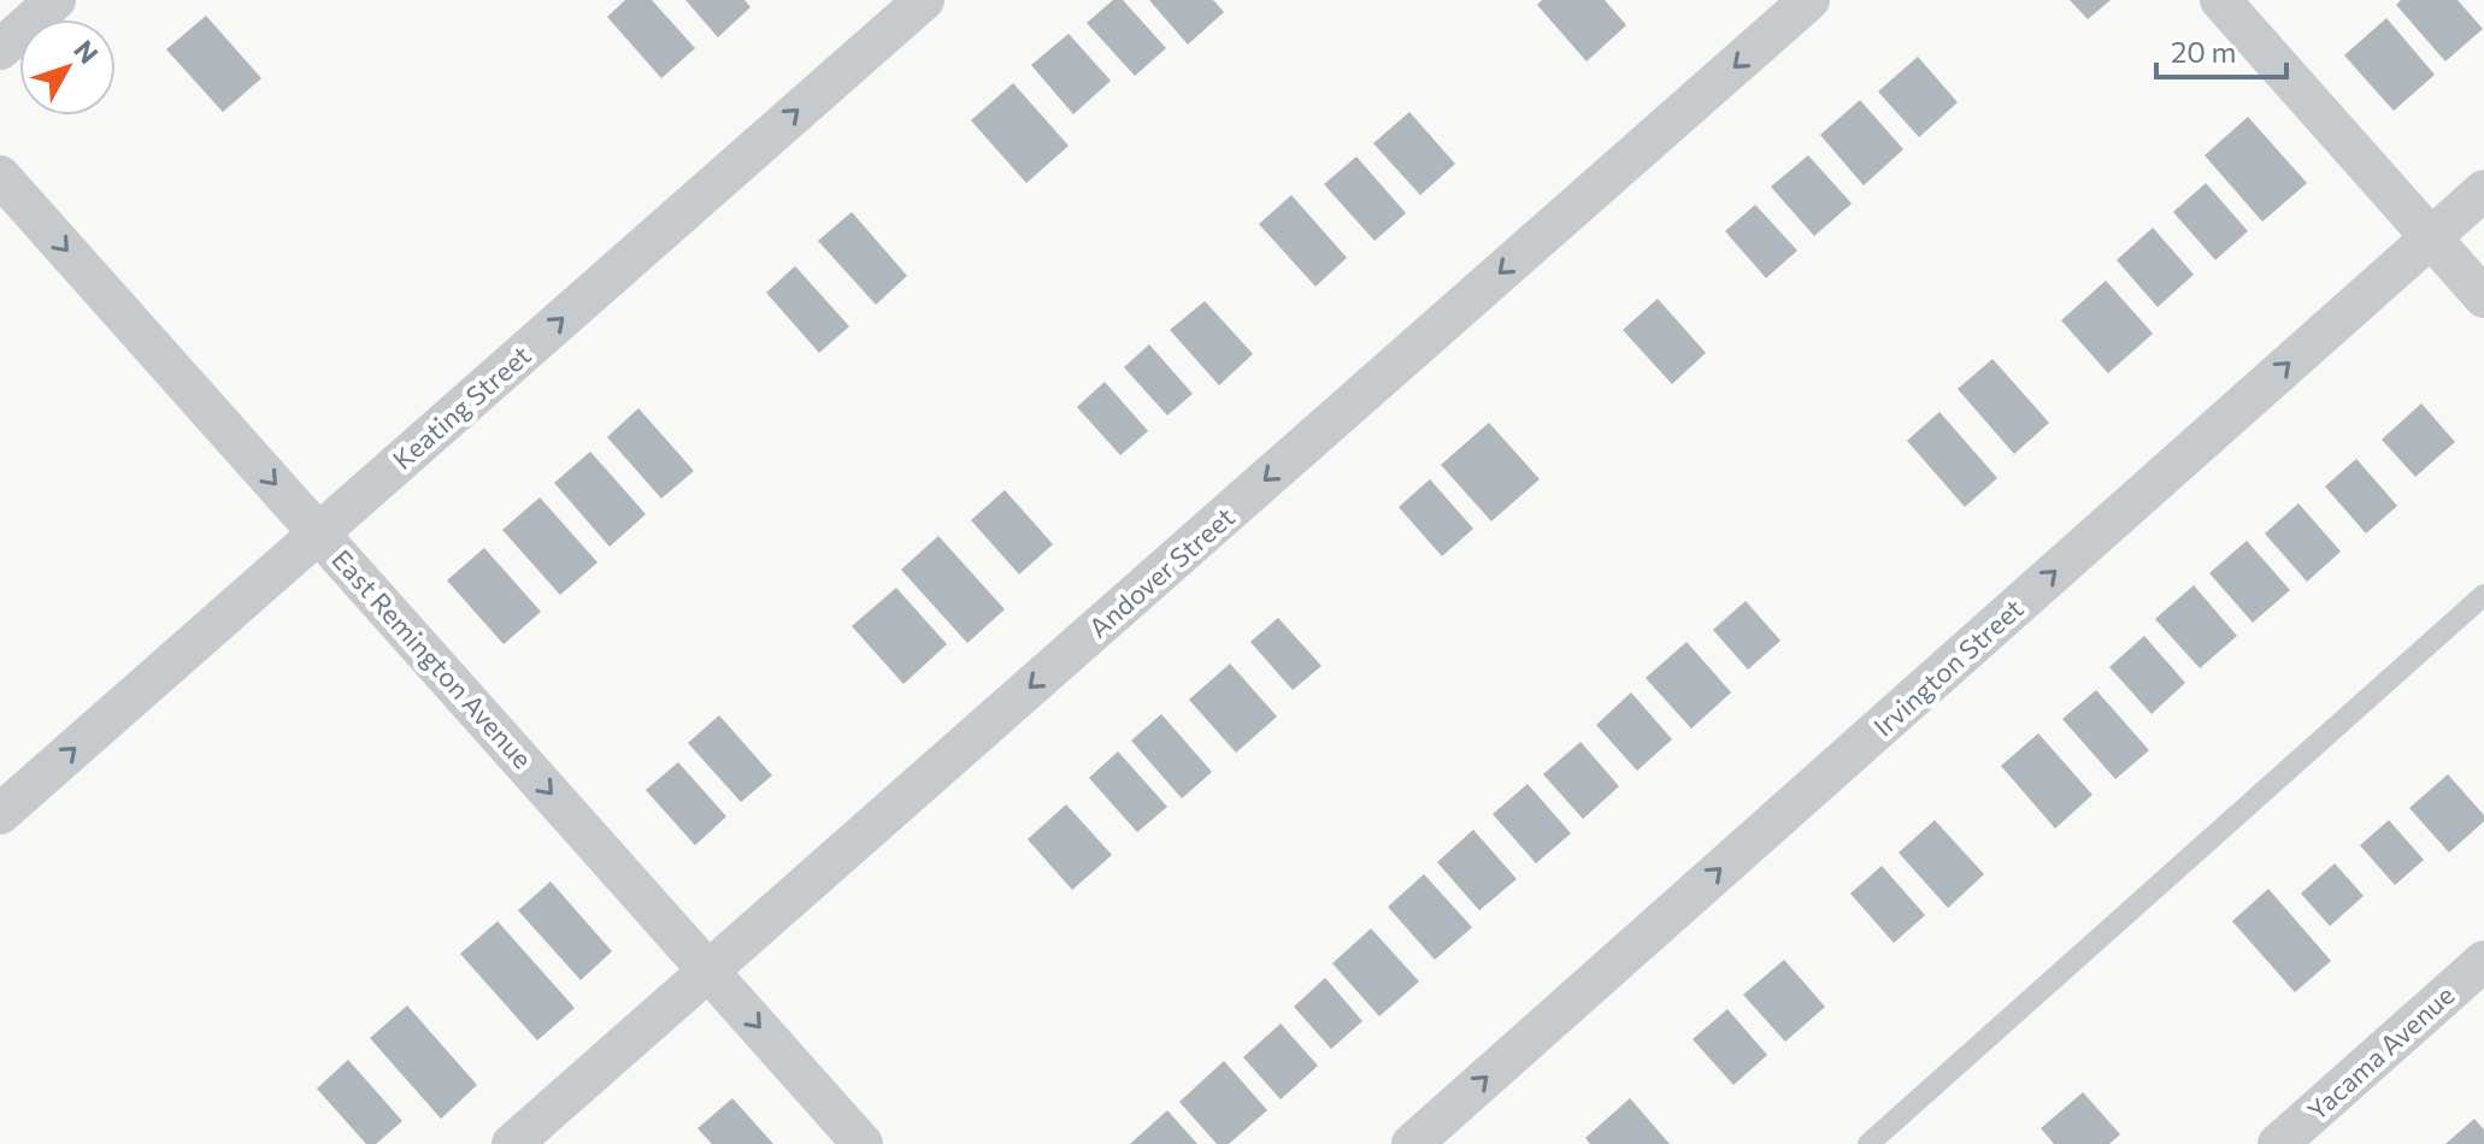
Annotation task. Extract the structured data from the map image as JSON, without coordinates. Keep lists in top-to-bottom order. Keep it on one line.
{"streets":{"street":["Keating Street","Andover Street","East Remington Avenue","Irvington Street","Yacama Avenue"]},"crossings":[["Keating Street","East Remington Avenue"],["Andover Street","East Remington Avenue"]],"one_way":["Keating Street","Andover Street","East Remington Avenue","Irvington Street"],"scale_bar":"20 m","north":"top right"}
